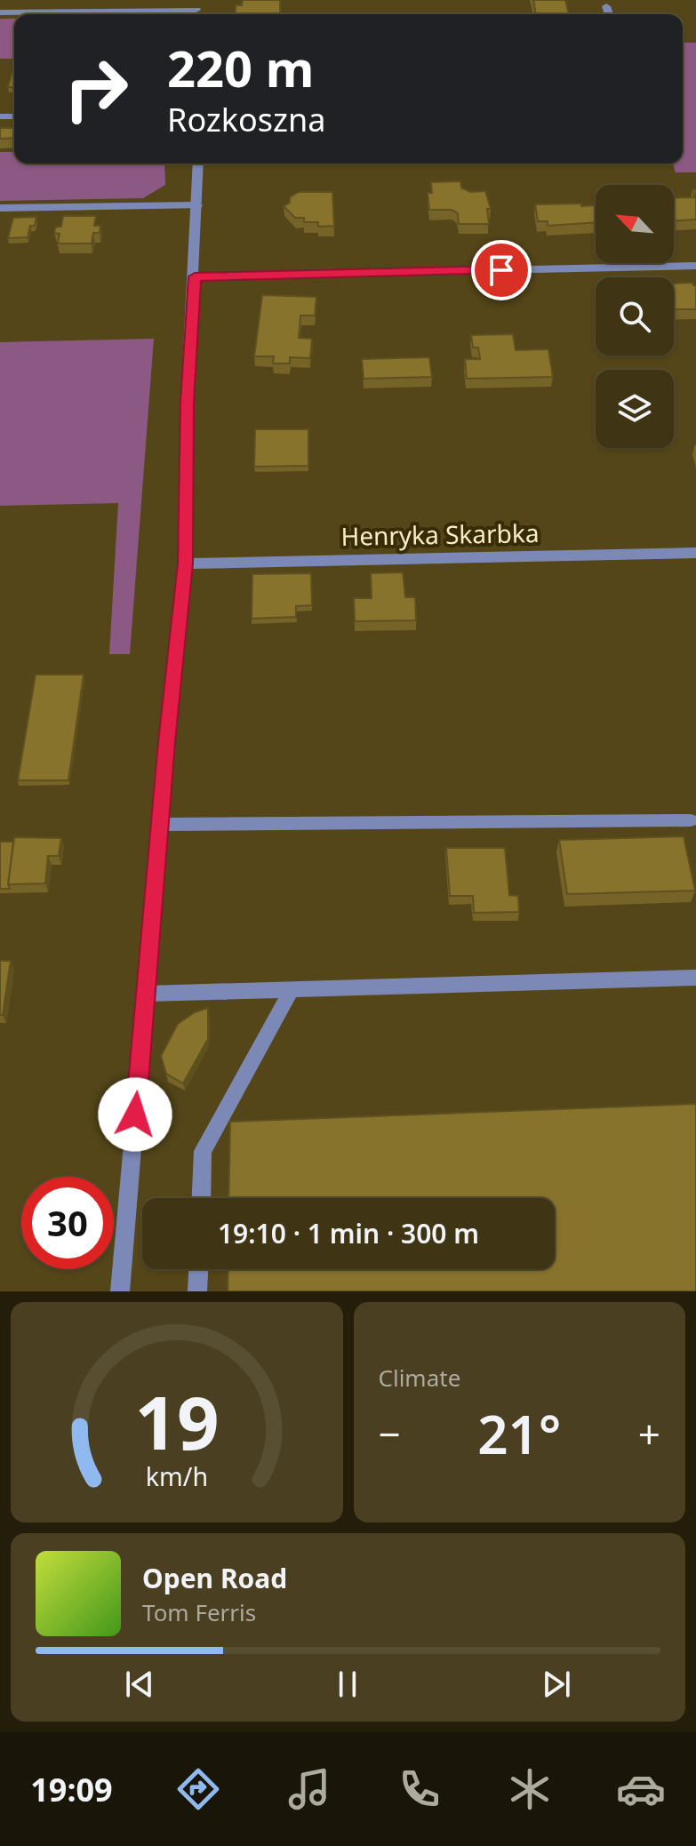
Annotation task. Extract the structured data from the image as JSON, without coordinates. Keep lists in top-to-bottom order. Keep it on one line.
{"streets":{"street":["Henryka Skarbka"]},"north":"top left","page":{"turn":["220 m","Rozkoszna"],"limit":"30","trip":"19:10 · 1 min · 300 m","tile":"Climate","heat":["−","21°","+"],"song":["Open Road","Tom Ferris"],"tabs":"19:09","gauge":["19","km/h"]}}
